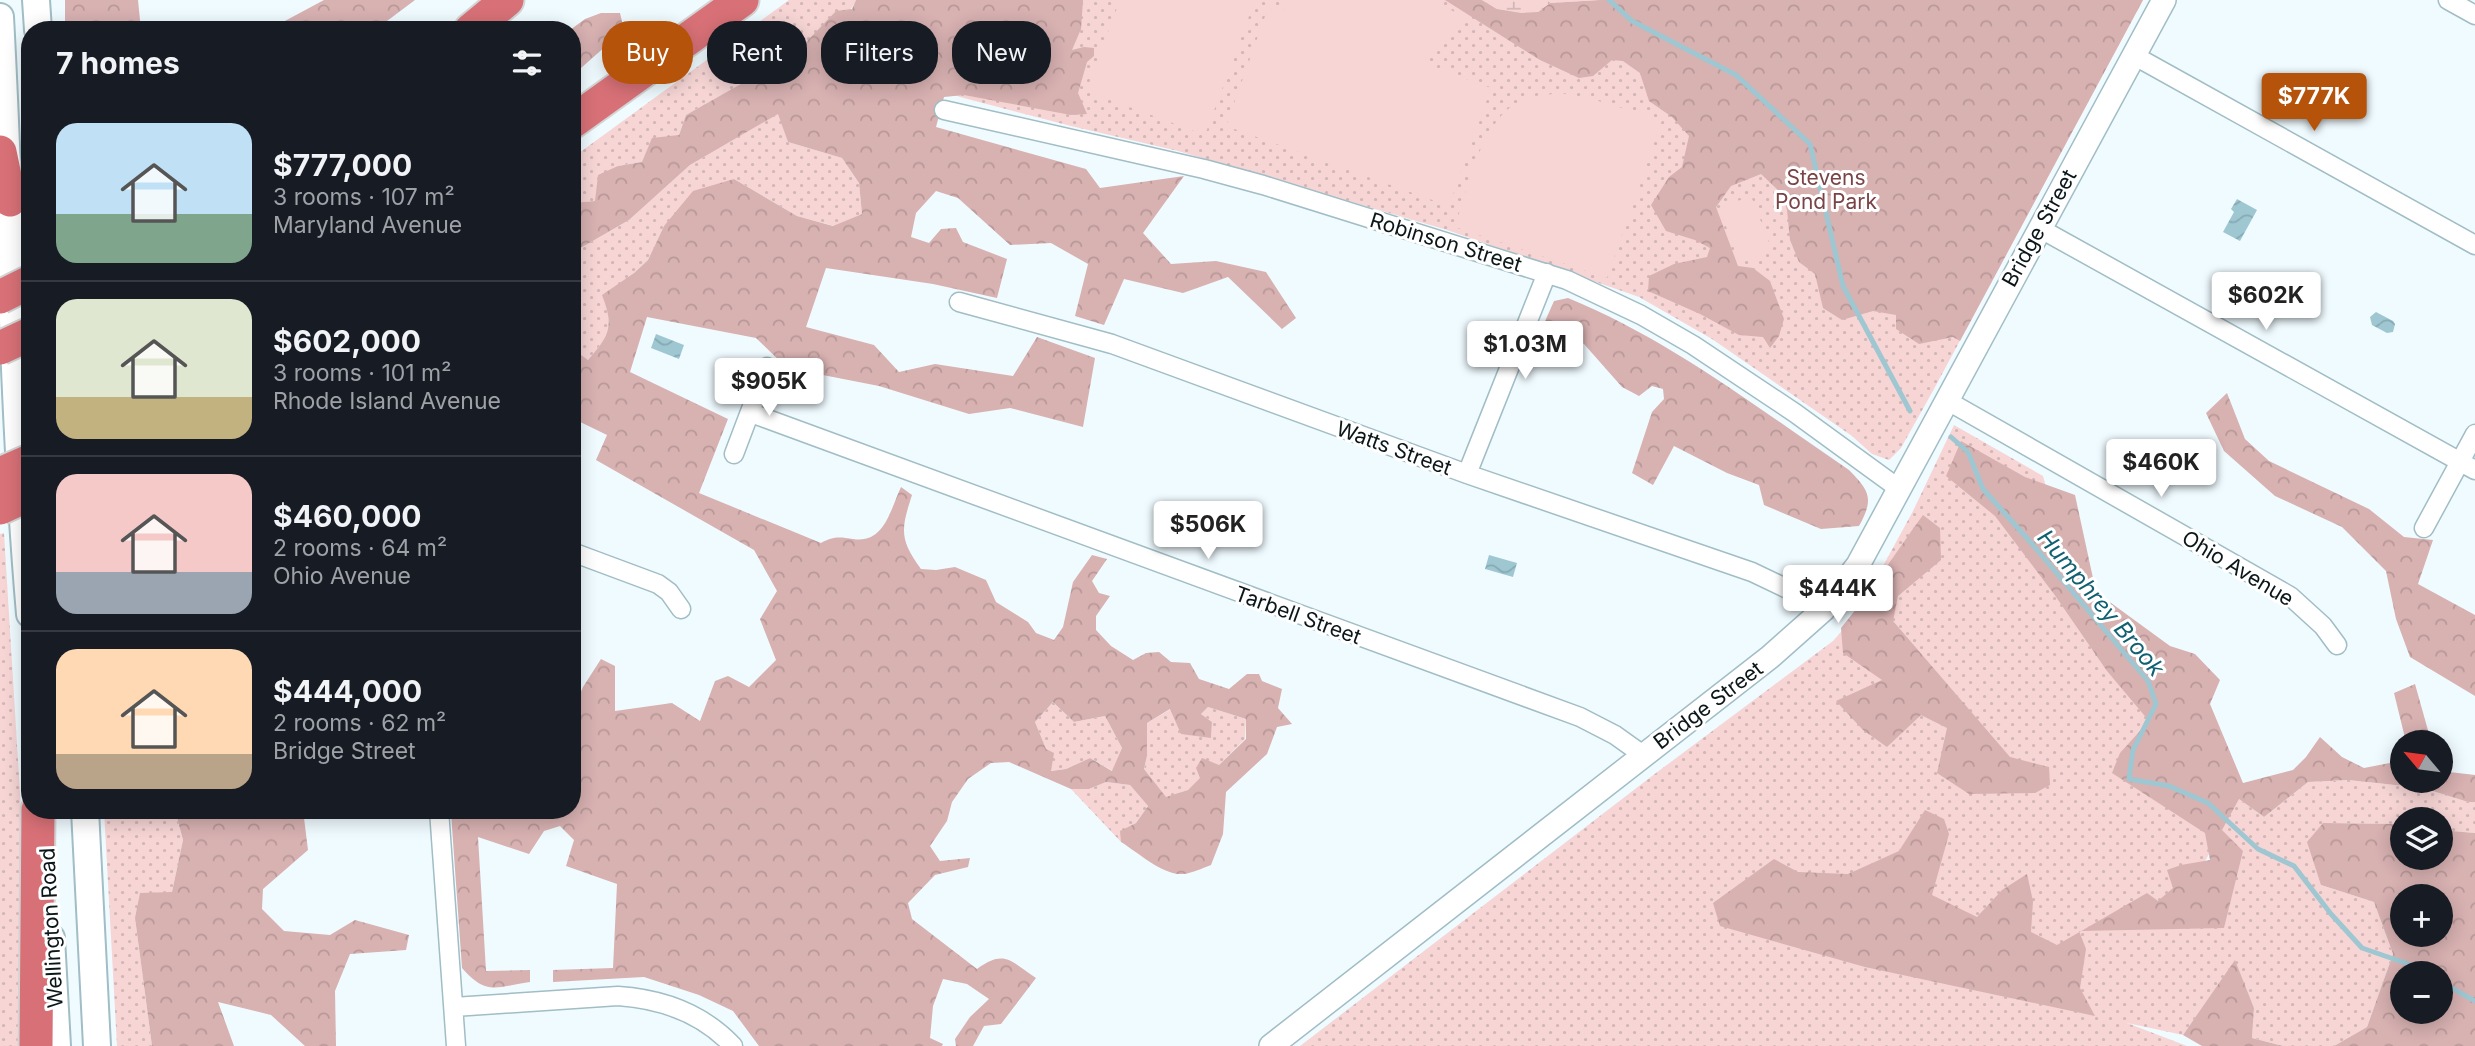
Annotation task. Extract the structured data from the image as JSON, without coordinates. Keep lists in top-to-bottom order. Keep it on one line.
{"streets":{"main road":["Wellington Road"],"street":["Bridge Street","Robinson Street","Watts Street","Ohio Avenue","Tarbell Street"]},"crossings":[["Bridge Street","Robinson Street"],["Bridge Street","Watts Street"],["Bridge Street","Ohio Avenue"],["Bridge Street","Tarbell Street"]],"water":["Humphrey Brook"],"parks":["Stevens Pond Park"],"north":"top left","page":{"chip":["Buy","Rent","Filters","New"],"heading":"7 homes","price":["$777K","$602K","$1.03M","$905K","$460K","$506K","$444K"],"list":[{"name":"$777,000","note":"3 rooms · 107 m² · Maryland Avenue"},{"name":"$602,000","note":"3 rooms · 101 m² · Rhode Island Avenue"},{"name":"$460,000","note":"2 rooms · 64 m² · Ohio Avenue"},{"name":"$444,000","note":"2 rooms · 62 m² · Bridge Street"}],"map_buttons":["+","−"]}}
